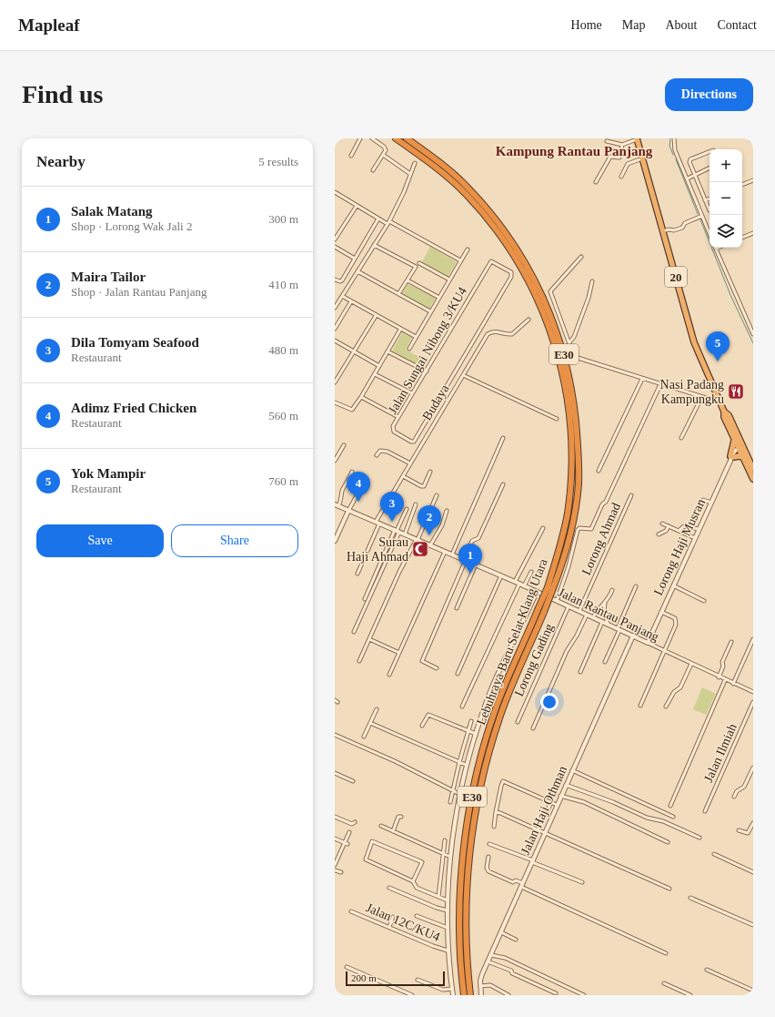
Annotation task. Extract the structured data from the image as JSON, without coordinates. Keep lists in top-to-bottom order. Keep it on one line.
{"streets":{"highway":["20","E30","Lebuhraya Baru Selat Klang Utara"],"street":["Jalan Sungai Nibong 3/KU4","Budaya","Lorong Ahmad","Lorong Haji Musran","Jalan Rantau Panjang","Lorong Gading","Jalan Ilmiah","Jalan Haji Othman","Jalan 12C/KU4"]},"crossings":[["20","Lorong Haji Musran"],["Budaya","Jalan Rantau Panjang"],["Lorong Ahmad","Jalan Rantau Panjang"],["Lorong Haji Musran","Jalan Rantau Panjang"],["Jalan Rantau Panjang","Lorong Gading"],["Jalan Rantau Panjang","Jalan Haji Othman"]],"districts":["Kampung Rantau Panjang"],"places":{"restaurant":["Nasi Padang Kampungku"],"mosque":["Surau Haji Ahmad"]},"scale_bar":"200 m","page":{"header":"Mapleaf","nav":["Home","Map","About","Contact"],"buttons":["Directions",["Save","Share"]],"title":"Find us","heading":["Nearby","5 results"],"map_buttons":["+","−"],"list":[{"mark":"1","name":"Salak Matang","note":"Shop · Lorong Wak Jali 2","value":"300 m"},{"mark":"2","name":"Maira Tailor","note":"Shop · Jalan Rantau Panjang","value":"410 m"},{"mark":"3","name":"Dila Tomyam Seafood","note":"Restaurant","value":"480 m"},{"mark":"4","name":"Adimz Fried Chicken","note":"Restaurant","value":"560 m"},{"mark":"5","name":"Yok Mampir","note":"Restaurant","value":"760 m"}],"pins":["5","4","3","2","1"],"scale":"200 m"}}
